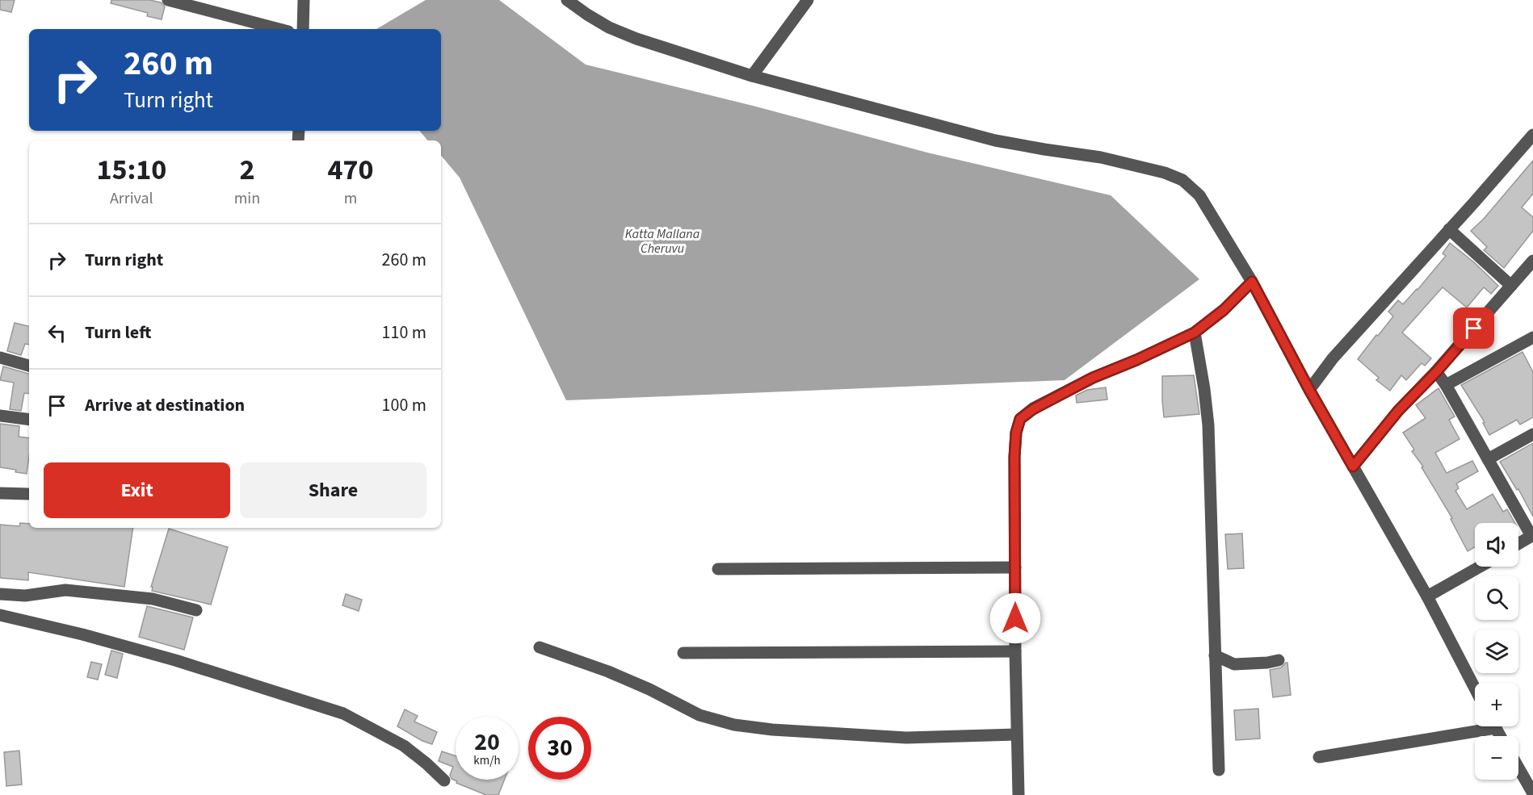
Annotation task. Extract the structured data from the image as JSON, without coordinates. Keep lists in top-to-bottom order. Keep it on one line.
{"water":["Katta Mallana Cheruvu"],"page":{"turn":["260 m","Turn right"],"eta":["15:10","Arrival","2","min","470","m"],"list":[{"name":"Turn right","value":"260 m"},{"name":"Turn left","value":"110 m"},{"name":"Arrive at destination","value":"100 m"}],"buttons":["Exit","Share"],"map_buttons":["+","−"],"speed":"20 km/h","limit":"30"}}
